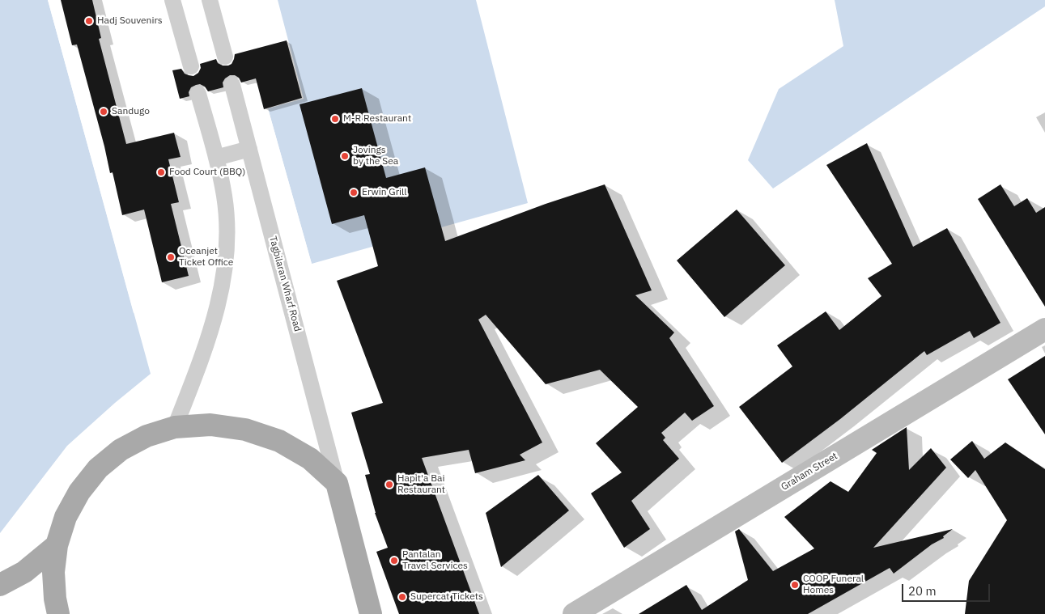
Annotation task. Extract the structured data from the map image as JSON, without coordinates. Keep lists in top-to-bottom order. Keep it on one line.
{"streets":{"main road":["Graham Street"],"lane":["Tagbilaran Wharf Road"]},"places":["Hadj Souvenirs","Sandugo","M-R Restaurant","Jovings by the Sea","Food Court (BBQ)","Erwin Grill","Oceanjet Ticket Office","Hapit'a Bai Restaurant","Pantalan Travel Services","COOP Funeral Homes","Supercat Tickets"],"scale_bar":"20 m"}
